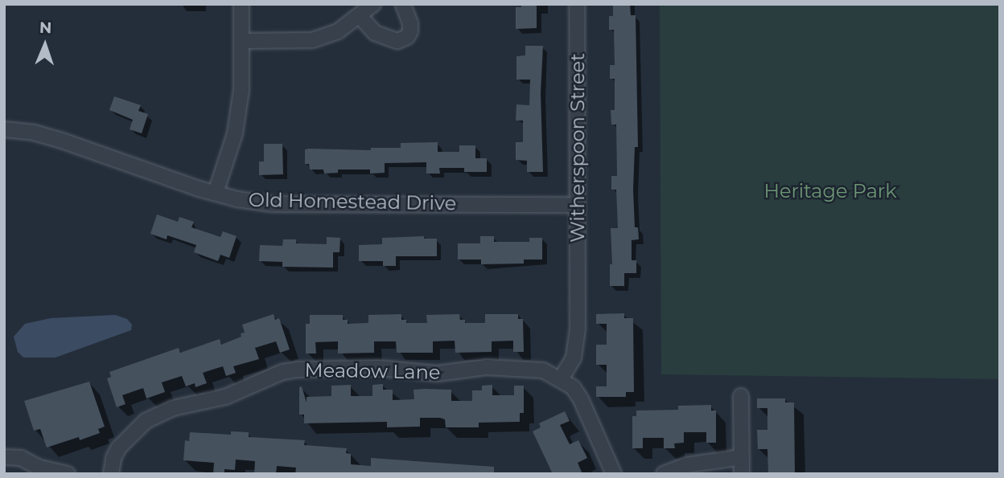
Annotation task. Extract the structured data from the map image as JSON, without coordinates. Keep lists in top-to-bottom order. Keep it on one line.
{"streets":{"street":["Witherspoon Street","Old Homestead Drive","Meadow Lane"]},"crossings":[["Witherspoon Street","Old Homestead Drive"],["Witherspoon Street","Meadow Lane"]],"parks":["Heritage Park"],"north":"top"}
